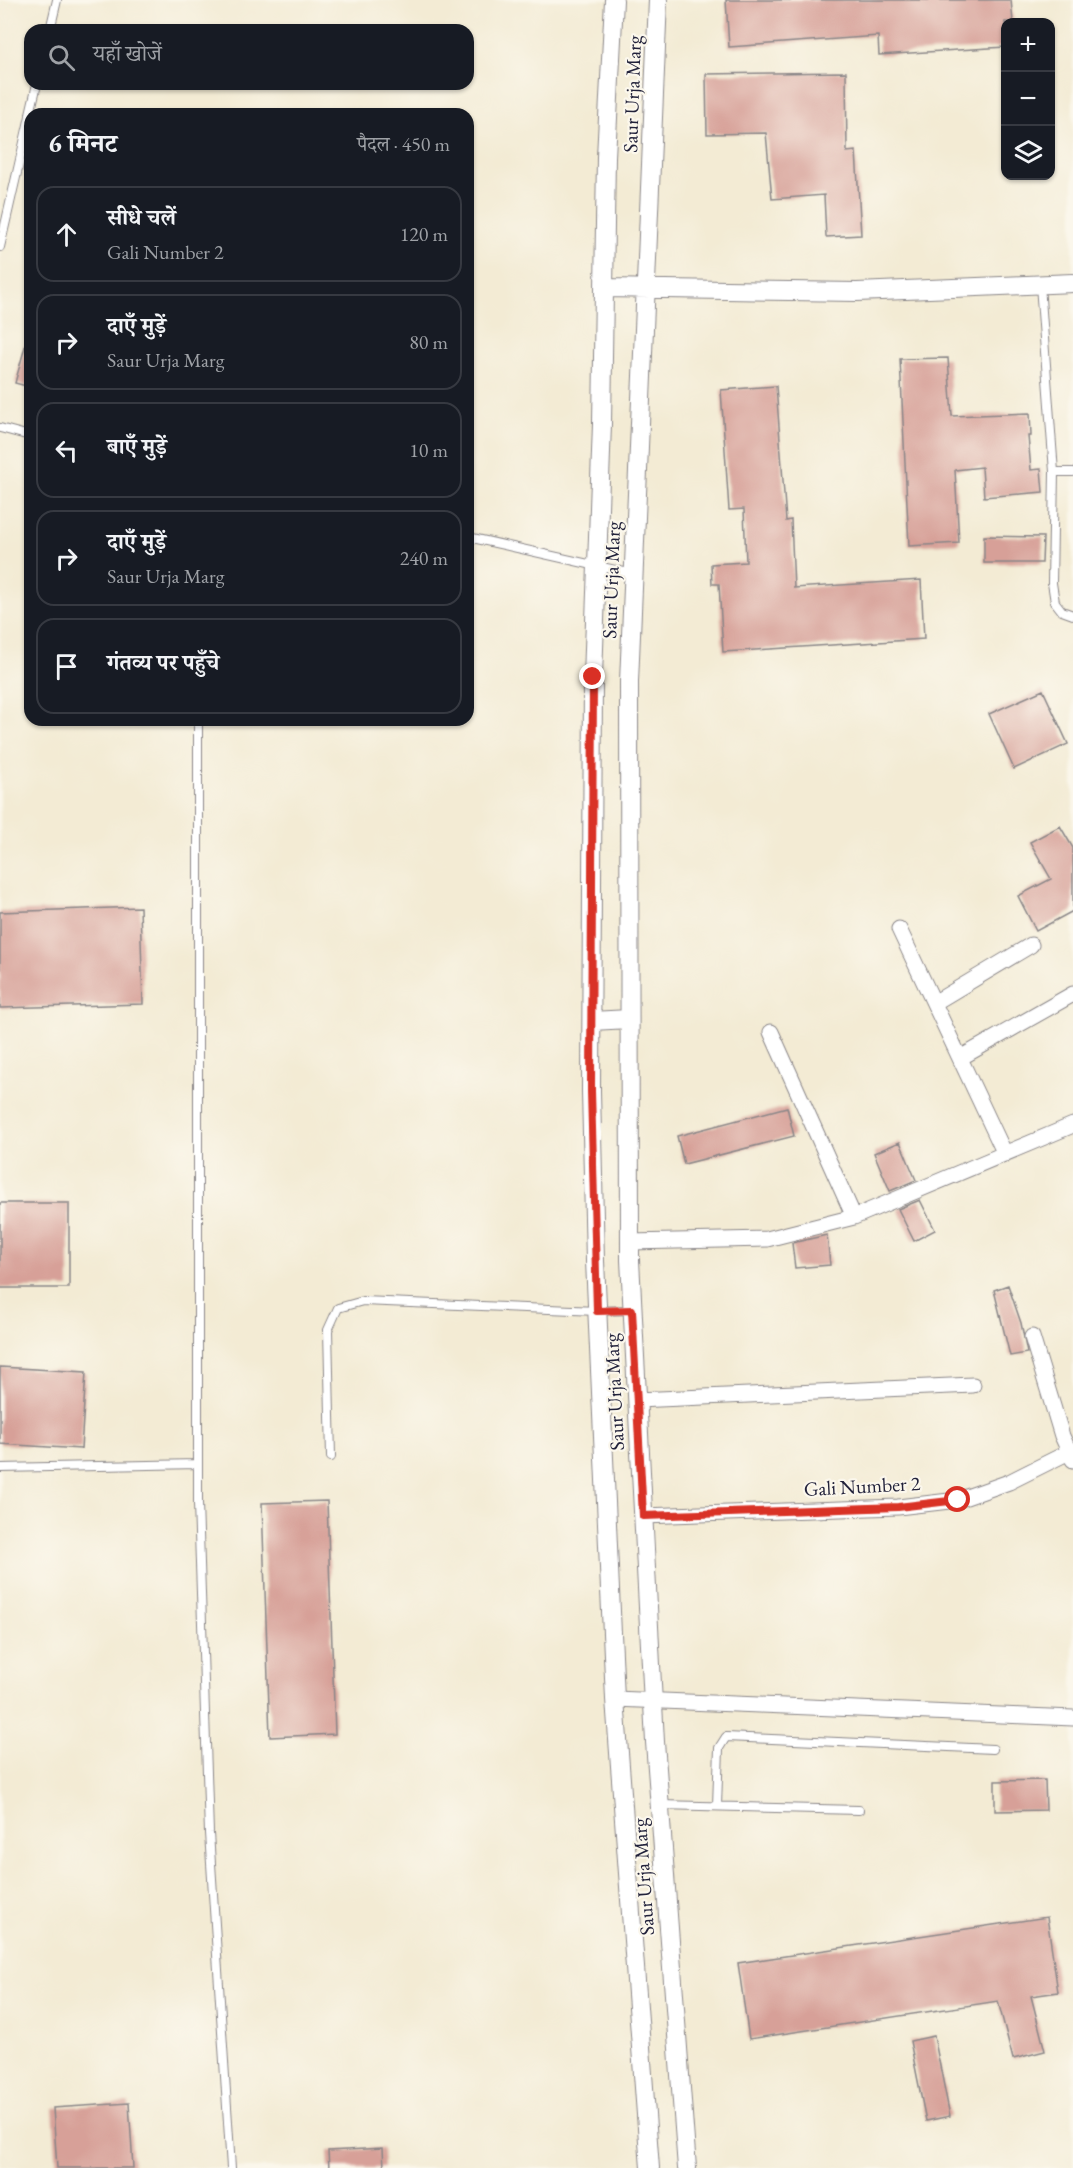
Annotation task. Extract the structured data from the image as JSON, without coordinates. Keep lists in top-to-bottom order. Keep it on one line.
{"streets":{"street":["Saur Urja Marg","Gali Number 2"]},"crossings":[["Saur Urja Marg","Gali Number 2"]],"page":{"map_buttons":["+","−"],"search":"यहाँ खोजें","heading":["6 मिनट","पैदल · 450 m"],"list":[["सीधे चलें","Gali Number 2","120 m"],["दाएँ मुड़ें","Saur Urja Marg","80 m"],["बाएँ मुड़ें","10 m"],["दाएँ मुड़ें","Saur Urja Marg","240 m"],"गंतव्य पर पहुँचे"]}}
